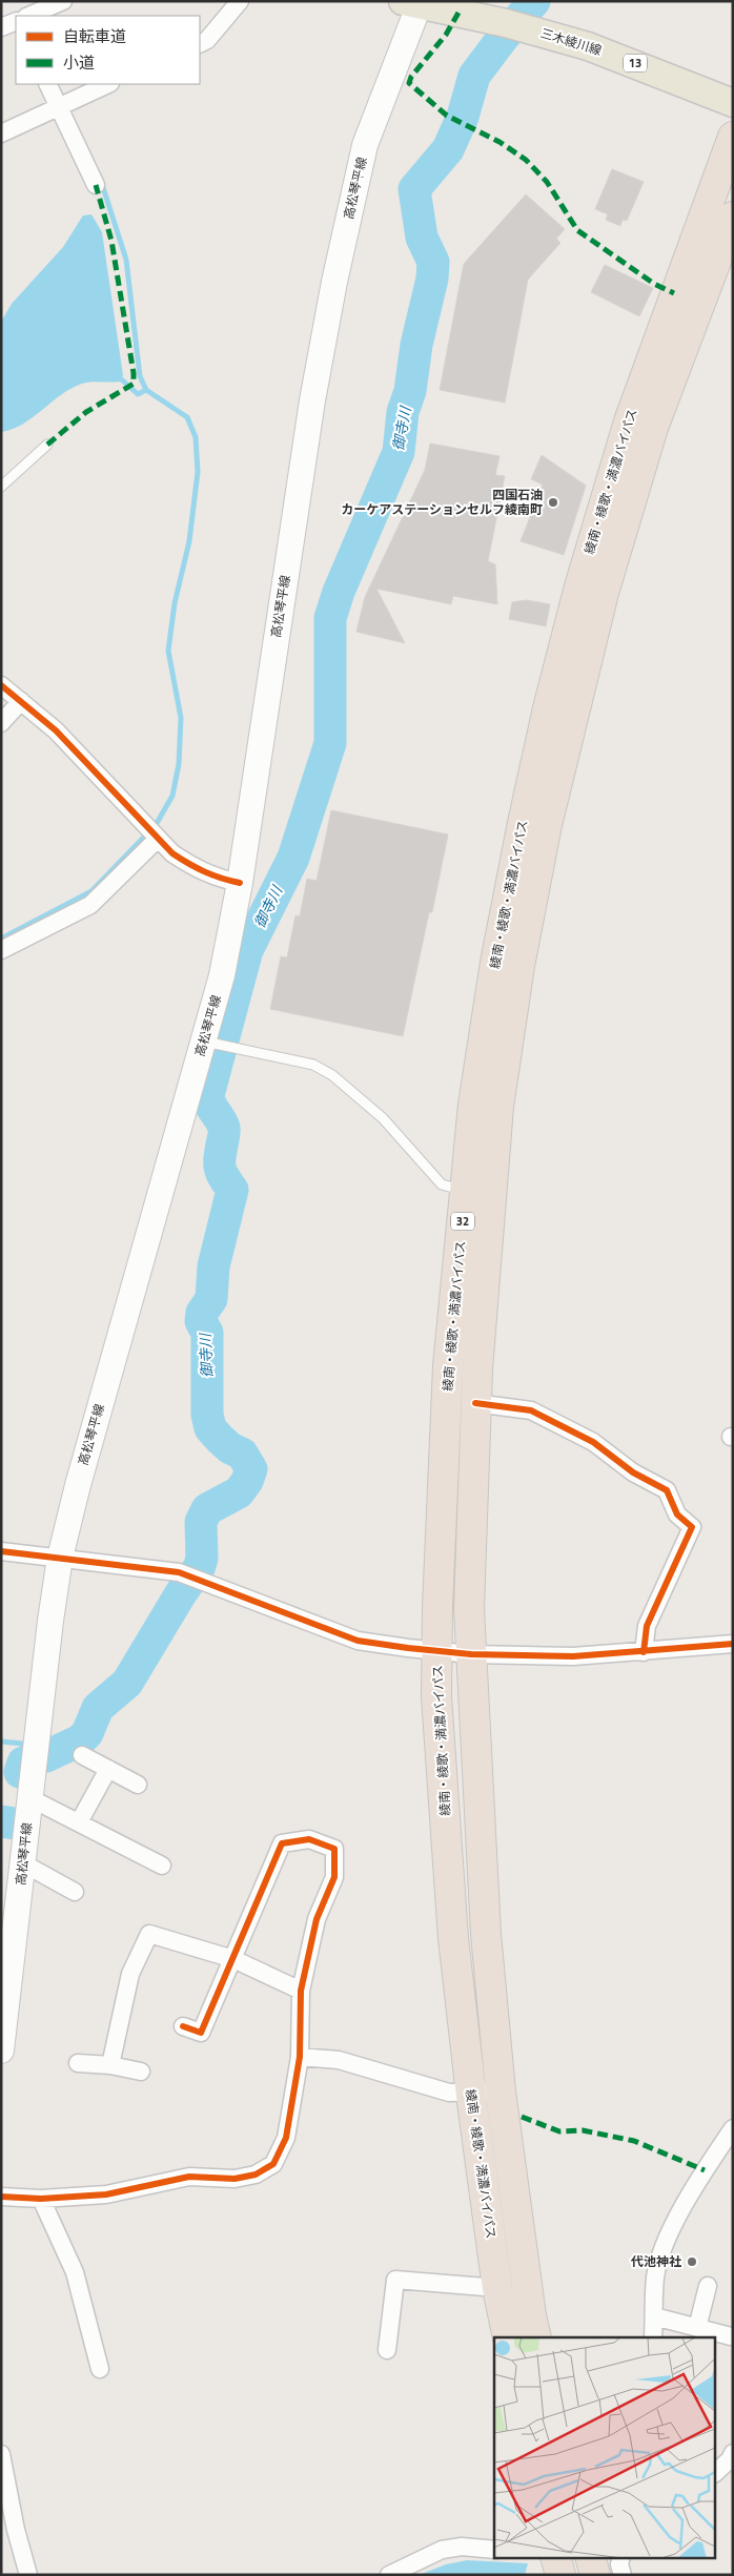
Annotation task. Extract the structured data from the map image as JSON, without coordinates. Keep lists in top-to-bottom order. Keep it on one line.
{"streets":{"highway":["綾南・綾歌・満濃バイパス","32"],"main road":["三木綾川線","13","高松琴平線"]},"crossings":[["三木綾川線","高松琴平線"]],"water":["御寺川"],"places":["四国石油 カーケアステーションセルフ綾南町","代池神社"],"legend":["自転車道","小道"]}
